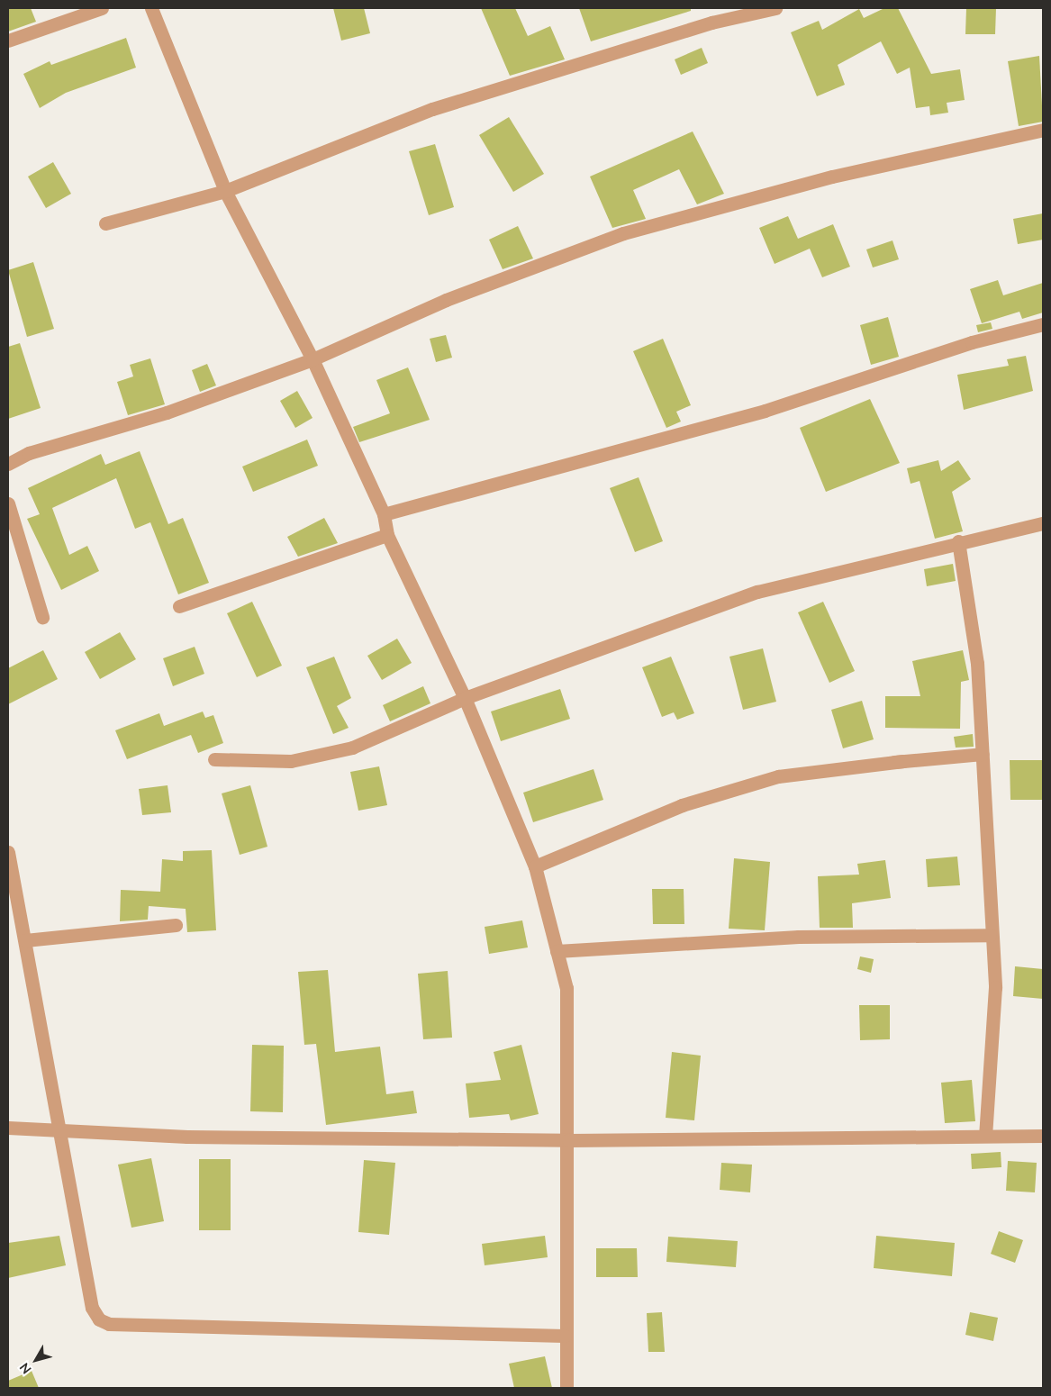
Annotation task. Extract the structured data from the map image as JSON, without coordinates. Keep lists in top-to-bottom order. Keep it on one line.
{"north":"bottom left"}
